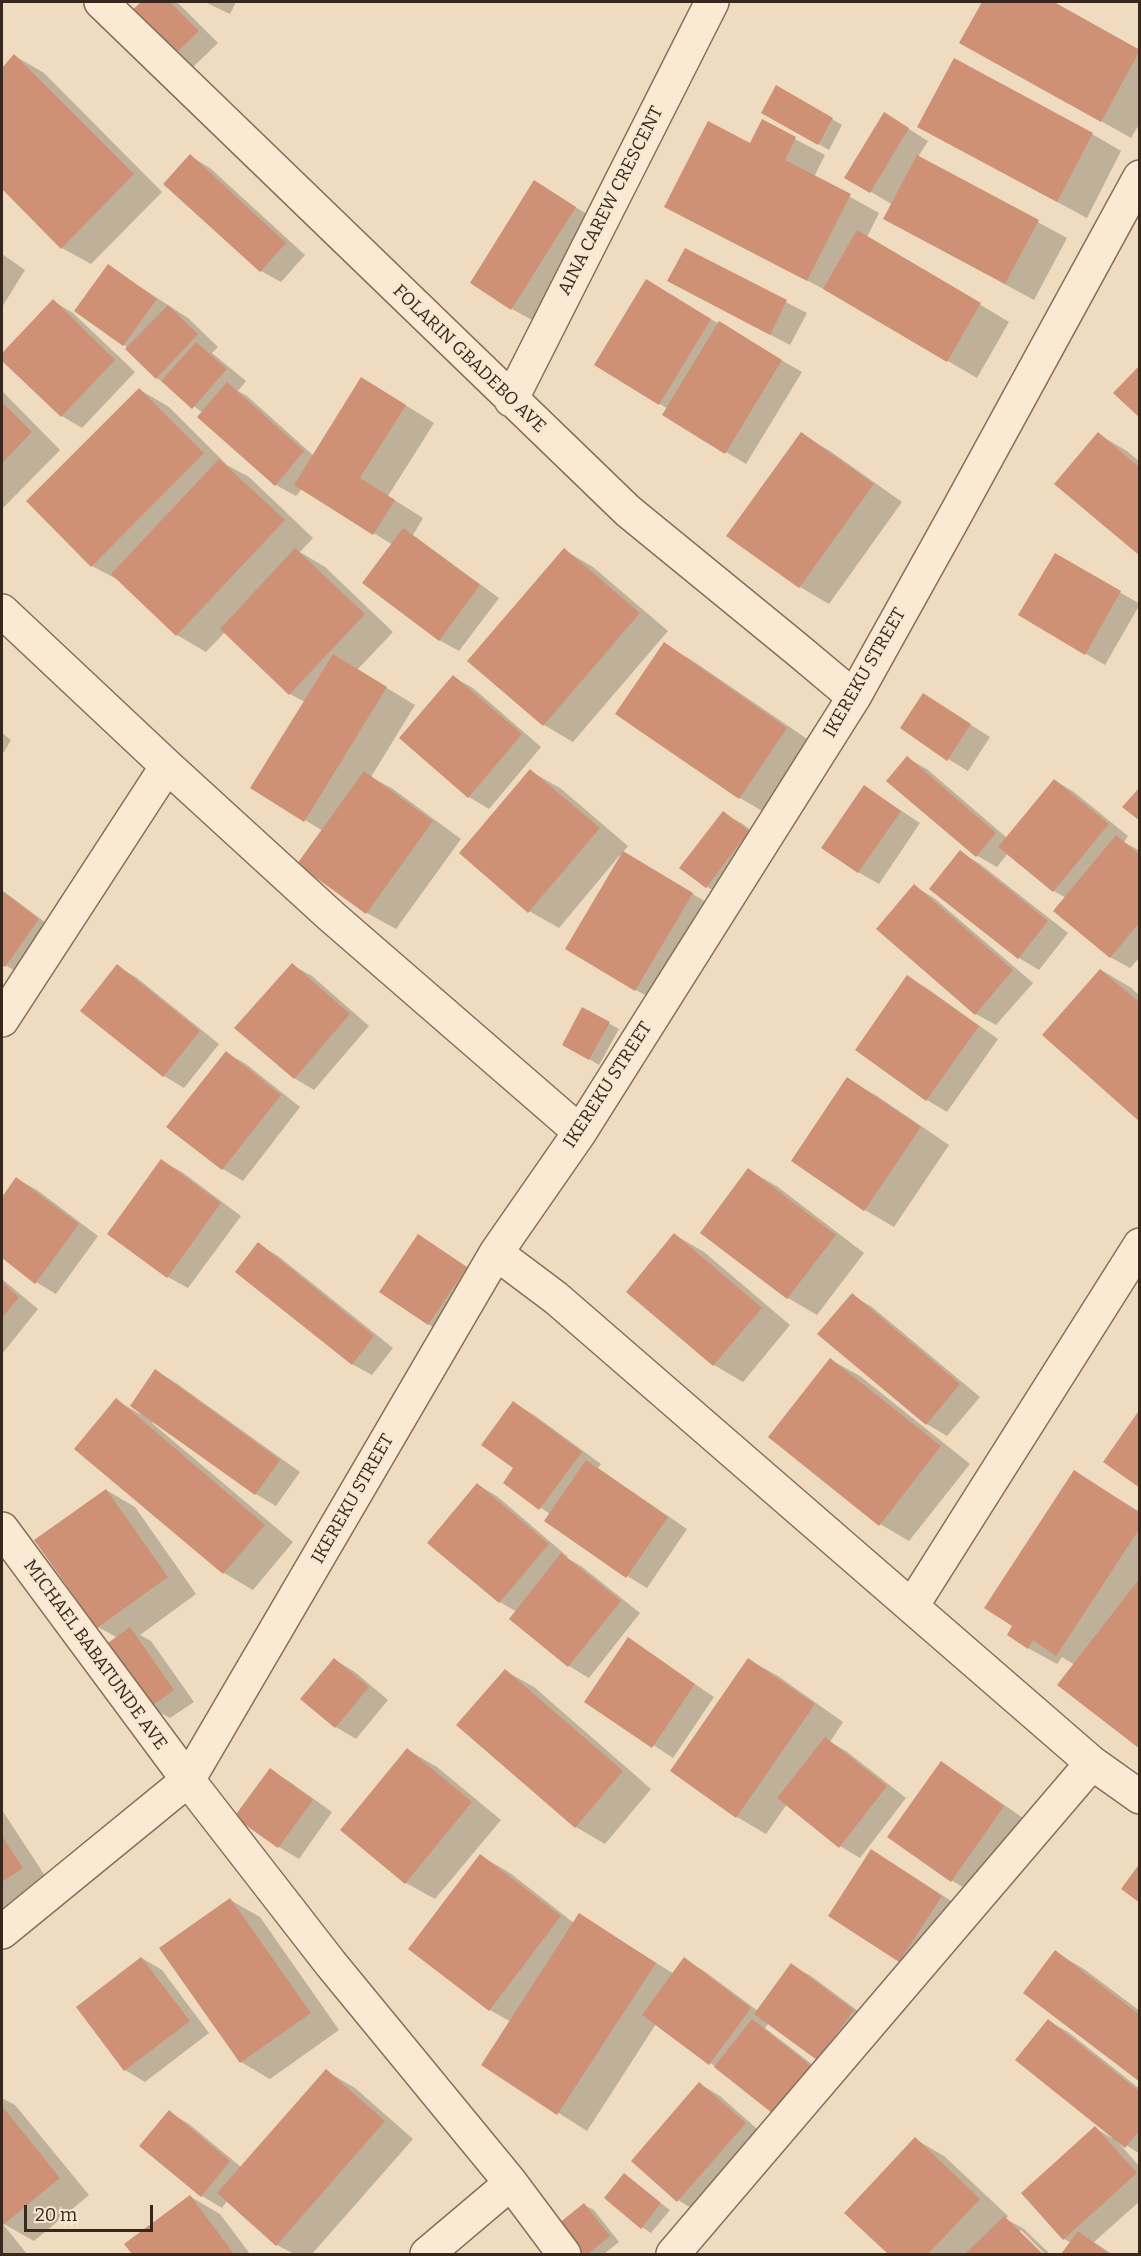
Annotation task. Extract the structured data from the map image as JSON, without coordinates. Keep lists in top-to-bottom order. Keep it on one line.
{"streets":{"street":["AINA CAREW CRESCENT","FOLARIN GBADEBO AVE","IKEREKU STREET","MICHAEL BABATUNDE AVE"]},"crossings":[["AINA CAREW CRESCENT","FOLARIN GBADEBO AVE"],["FOLARIN GBADEBO AVE","IKEREKU STREET"],["IKEREKU STREET","MICHAEL BABATUNDE AVE"]],"scale_bar":"20 m"}
